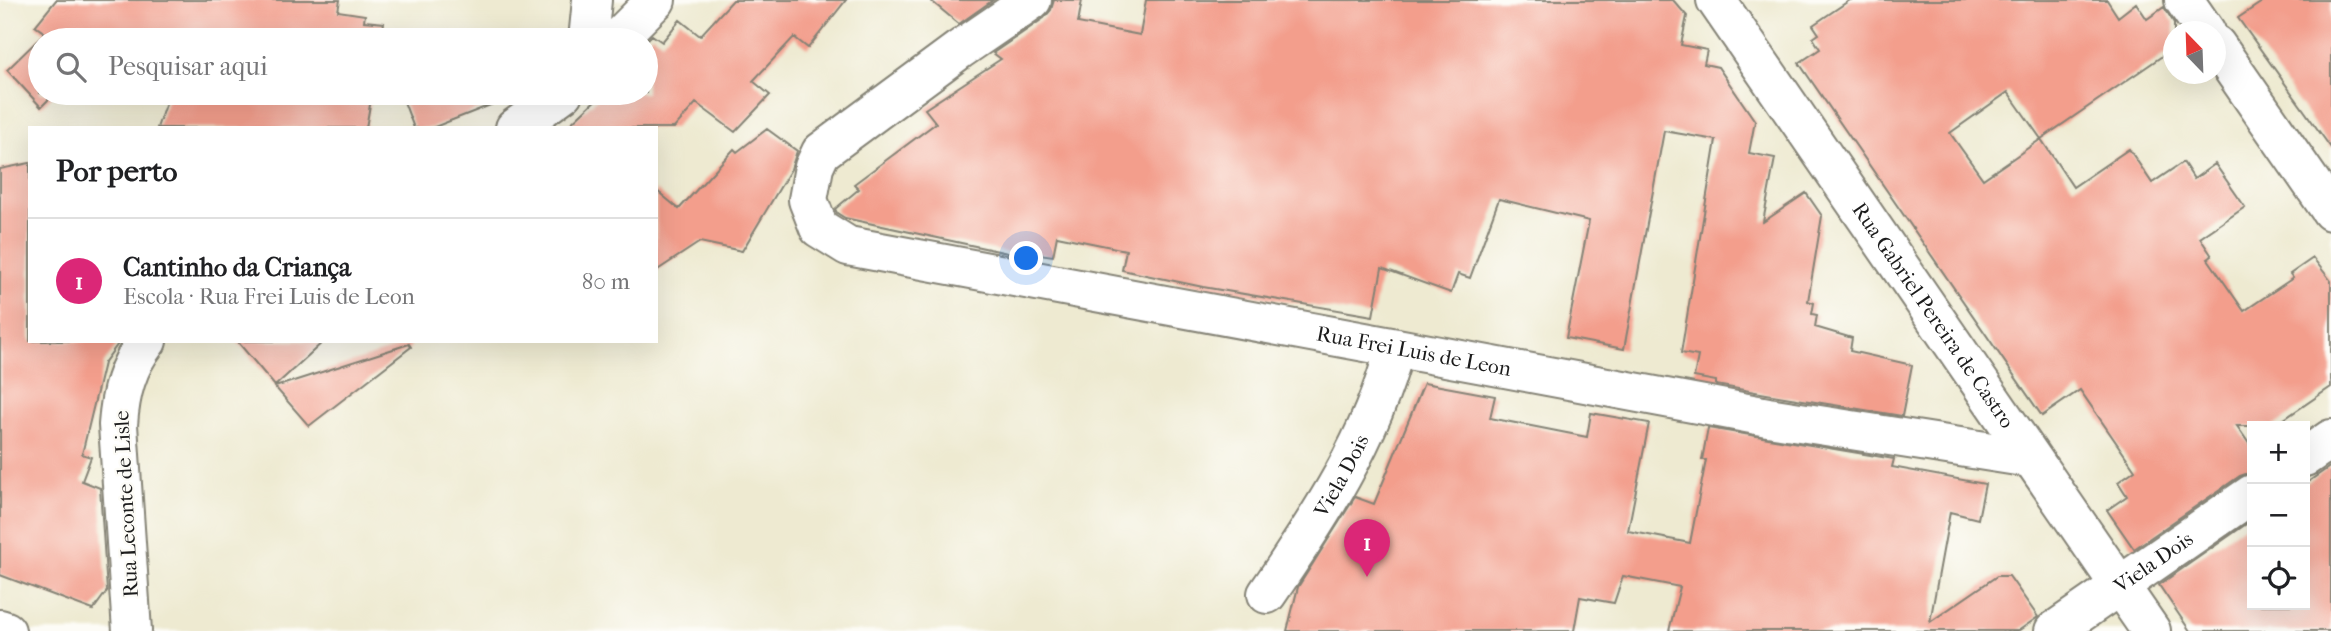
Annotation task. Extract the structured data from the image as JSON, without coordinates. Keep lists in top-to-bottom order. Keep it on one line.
{"streets":{"street":["Rua Gabriel Pereira de Castro","Rua Frei Luis de Leon","Viela Dois","Rua Leconte de Lisle"]},"crossings":[["Rua Gabriel Pereira de Castro","Rua Frei Luis de Leon"],["Rua Gabriel Pereira de Castro","Viela Dois"],["Rua Frei Luis de Leon","Viela Dois"]],"north":"top left","page":{"search":"Pesquisar aqui","heading":"Por perto","list":[{"mark":"1","name":"Cantinho da Criança","note":"Escola · Rua Frei Luis de Leon","value":"80 m"}],"map_buttons":["+","−"],"pins":"1"}}
